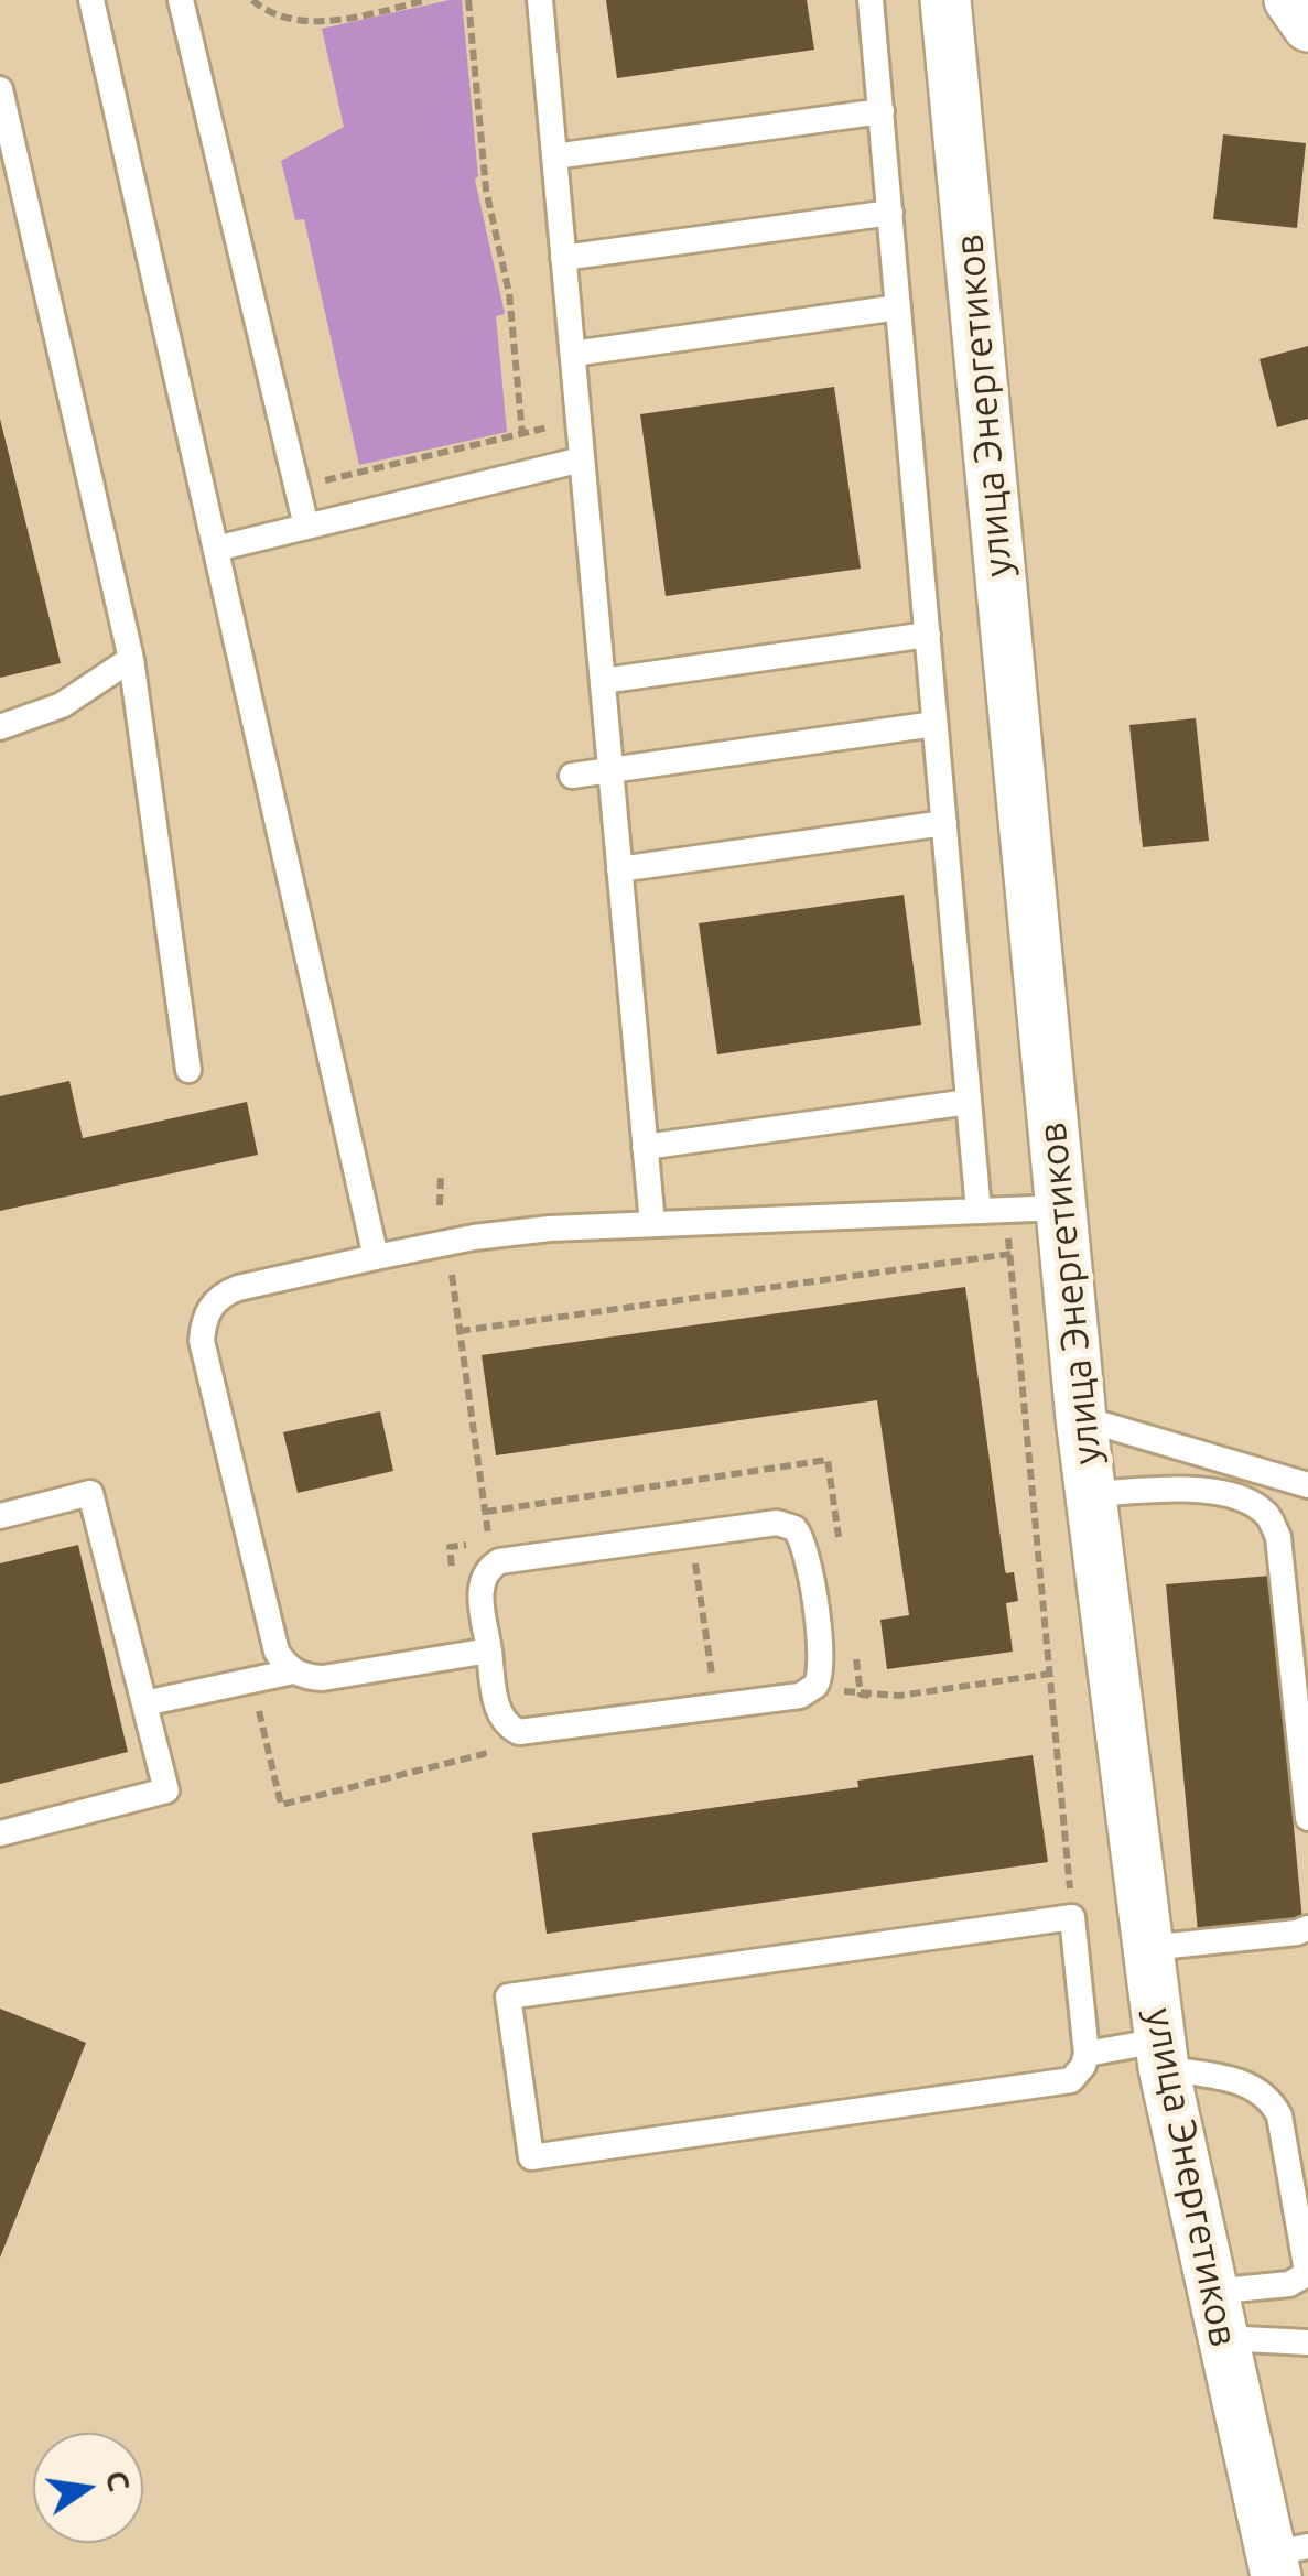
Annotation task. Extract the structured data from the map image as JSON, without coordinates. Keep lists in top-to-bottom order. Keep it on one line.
{"streets":{"street":["улица Энергетиков"]},"north":"right"}
